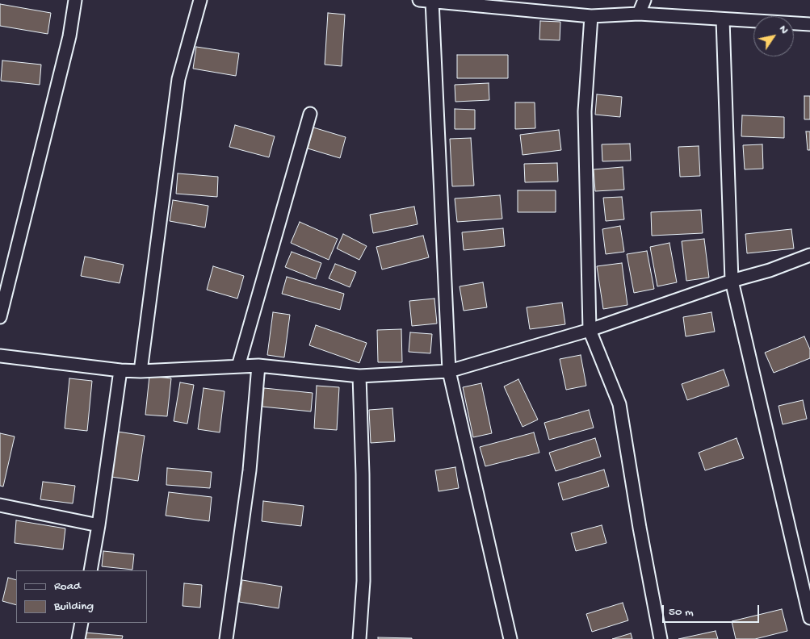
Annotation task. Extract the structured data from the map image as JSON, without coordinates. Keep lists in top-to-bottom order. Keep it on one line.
{"legend":["Road","Building"],"scale_bar":"50 m","north":"top right"}
